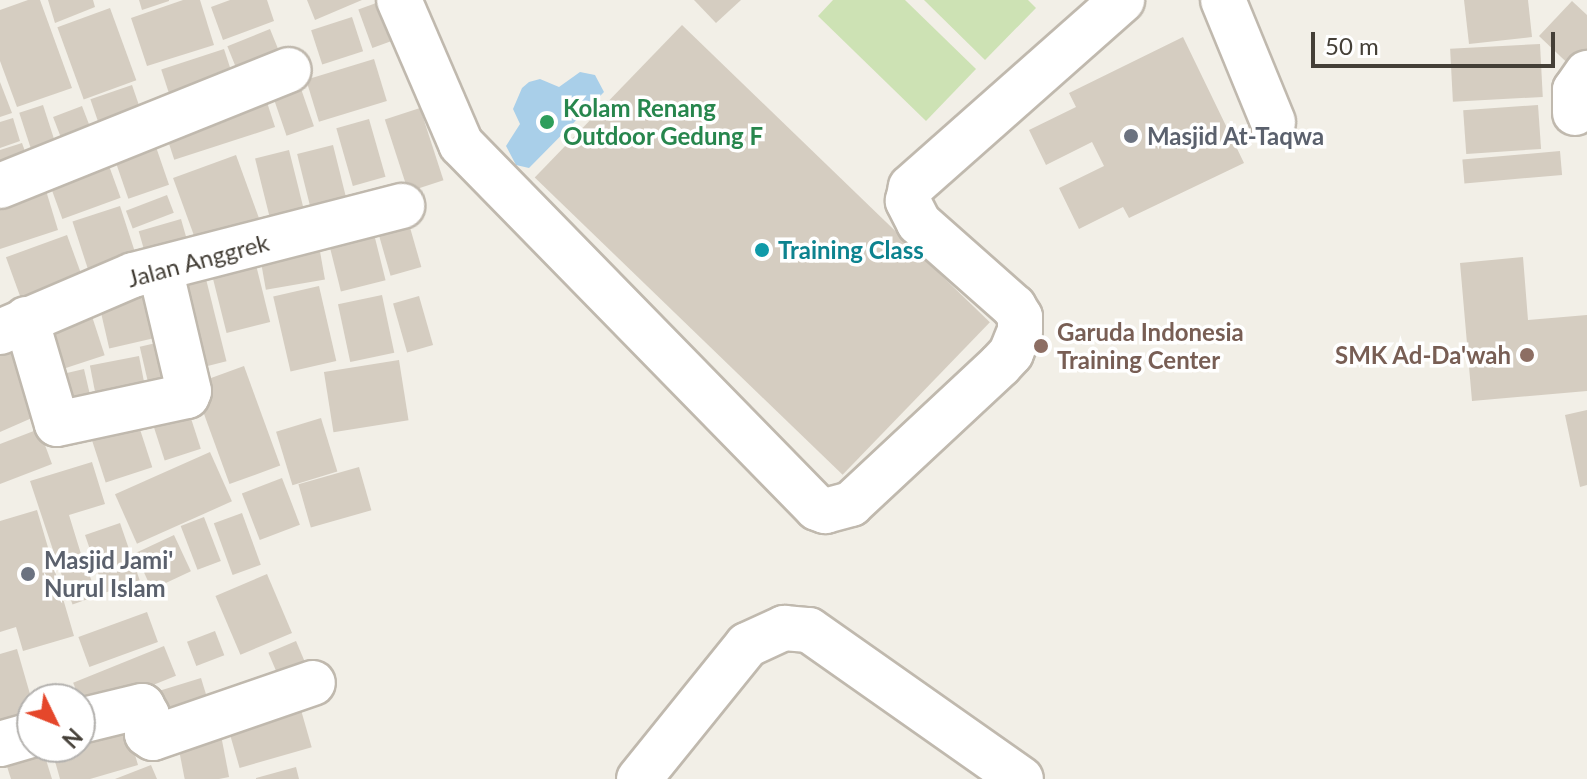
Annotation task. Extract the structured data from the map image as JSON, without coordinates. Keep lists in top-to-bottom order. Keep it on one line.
{"streets":{"street":["Jalan Anggrek"]},"places":["Kolam Renang Outdoor Gedung F","Masjid At-Taqwa","Training Class","Garuda Indonesia Training Center","SMK Ad-Da'wah","Masjid Jami' Nurul Islam"],"scale_bar":"50 m","north":"bottom right"}
